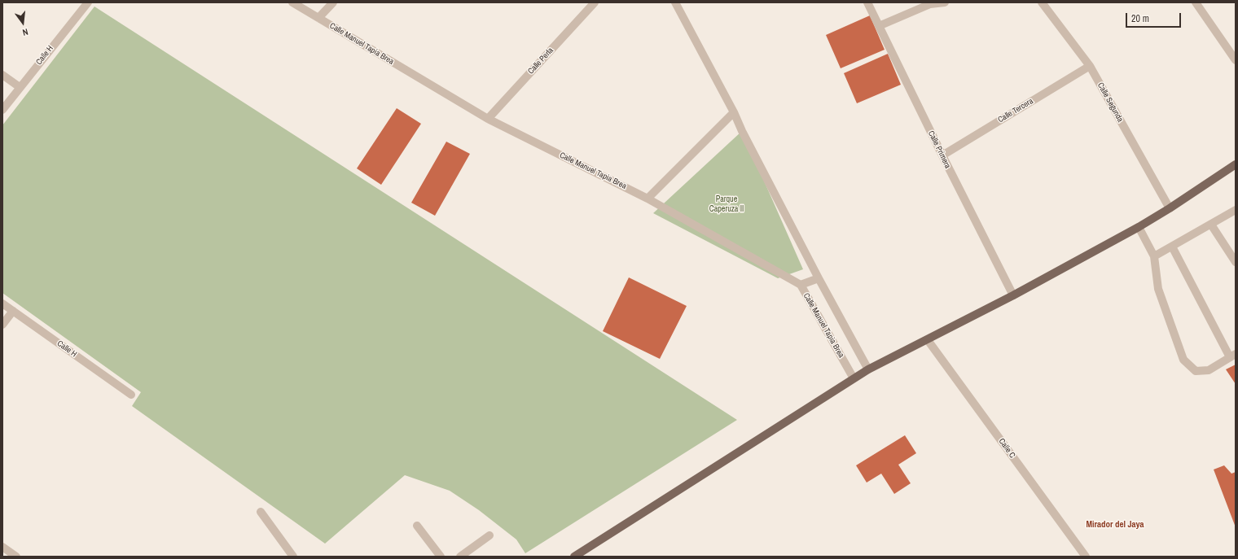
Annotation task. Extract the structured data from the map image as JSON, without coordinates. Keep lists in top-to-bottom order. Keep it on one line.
{"streets":{"street":["Calle Manuel Tapia Brea","Calle H","Calle Perla","Calle Segunda","Calle Tercera","Calle Primera","Calle C"]},"crossings":[["Calle Manuel Tapia Brea","Calle Perla"],["Calle Segunda","Calle Tercera"],["Calle Tercera","Calle Primera"]],"districts":["Mirador del Jaya"],"parks":["Parque Caperuza II"],"scale_bar":"20 m","north":"bottom"}
